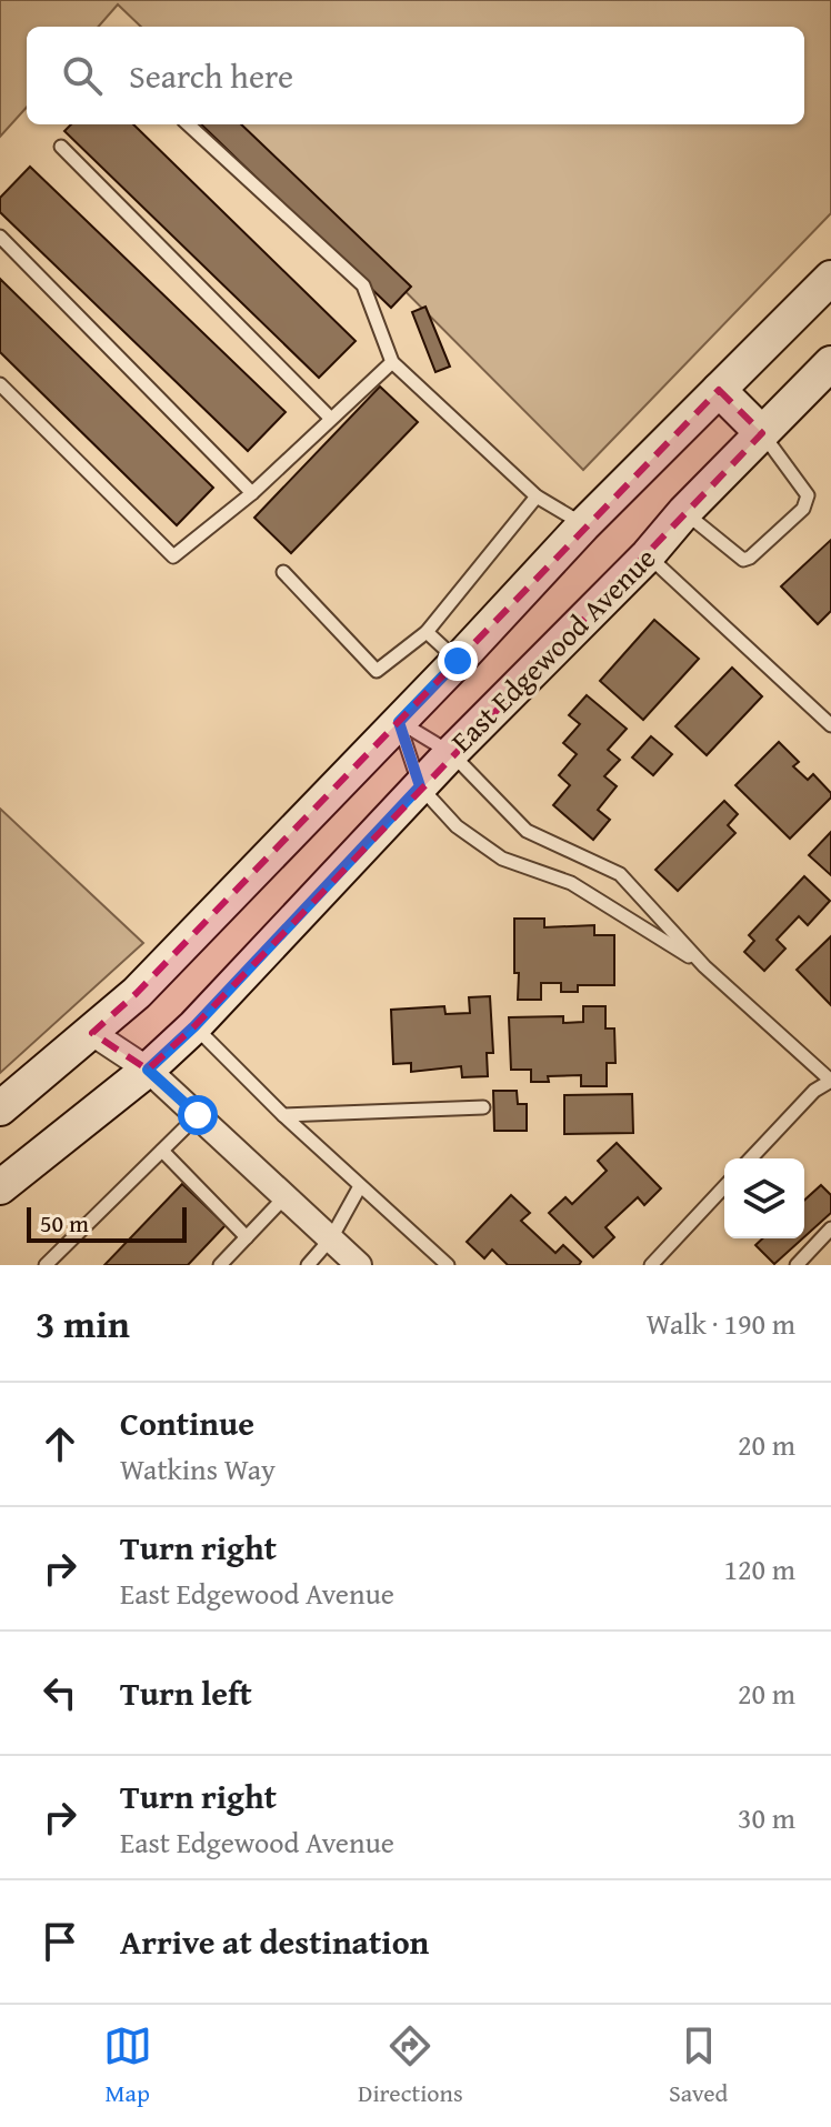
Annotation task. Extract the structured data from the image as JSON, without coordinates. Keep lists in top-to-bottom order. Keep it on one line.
{"streets":{"main road":["East Edgewood Avenue"]},"scale_bar":"50 m","page":{"search":"Search here","scale":"50 m","heading":["3 min","Walk · 190 m"],"list":[["Continue","Watkins Way","20 m"],["Turn right","East Edgewood Avenue","120 m"],["Turn left","20 m"],["Turn right","East Edgewood Avenue","30 m"],"Arrive at destination"],"nav":["Map","Directions","Saved"]}}
